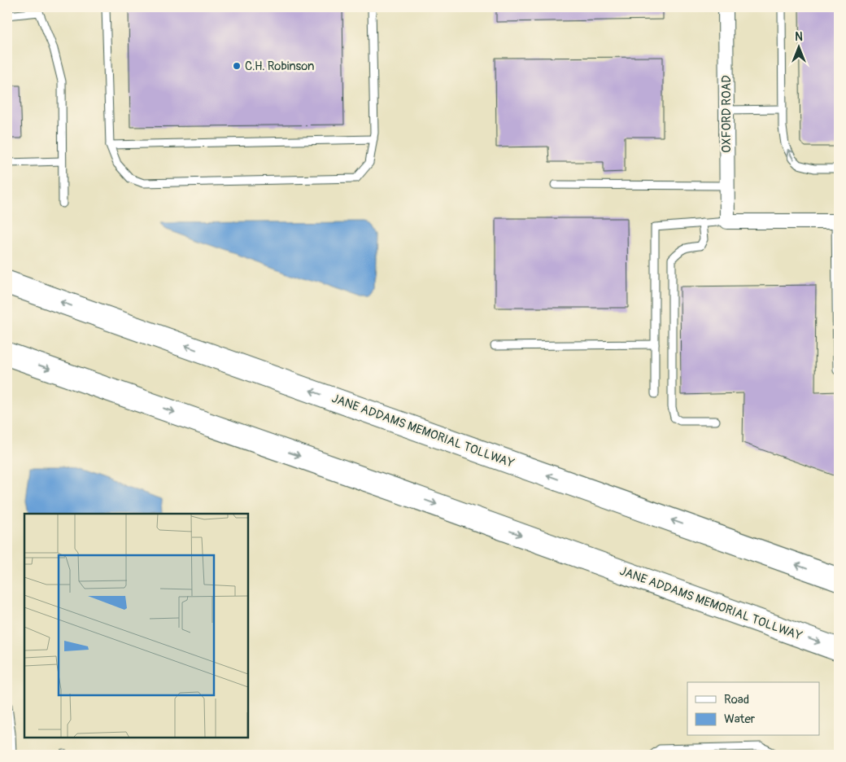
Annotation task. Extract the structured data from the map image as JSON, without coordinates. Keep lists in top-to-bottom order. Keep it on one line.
{"streets":{"highway":["JANE ADDAMS MEMORIAL TOLLWAY"],"street":["OXFORD ROAD"]},"places":["C.H. Robinson"],"legend":["Road","Water"],"north":"top"}
